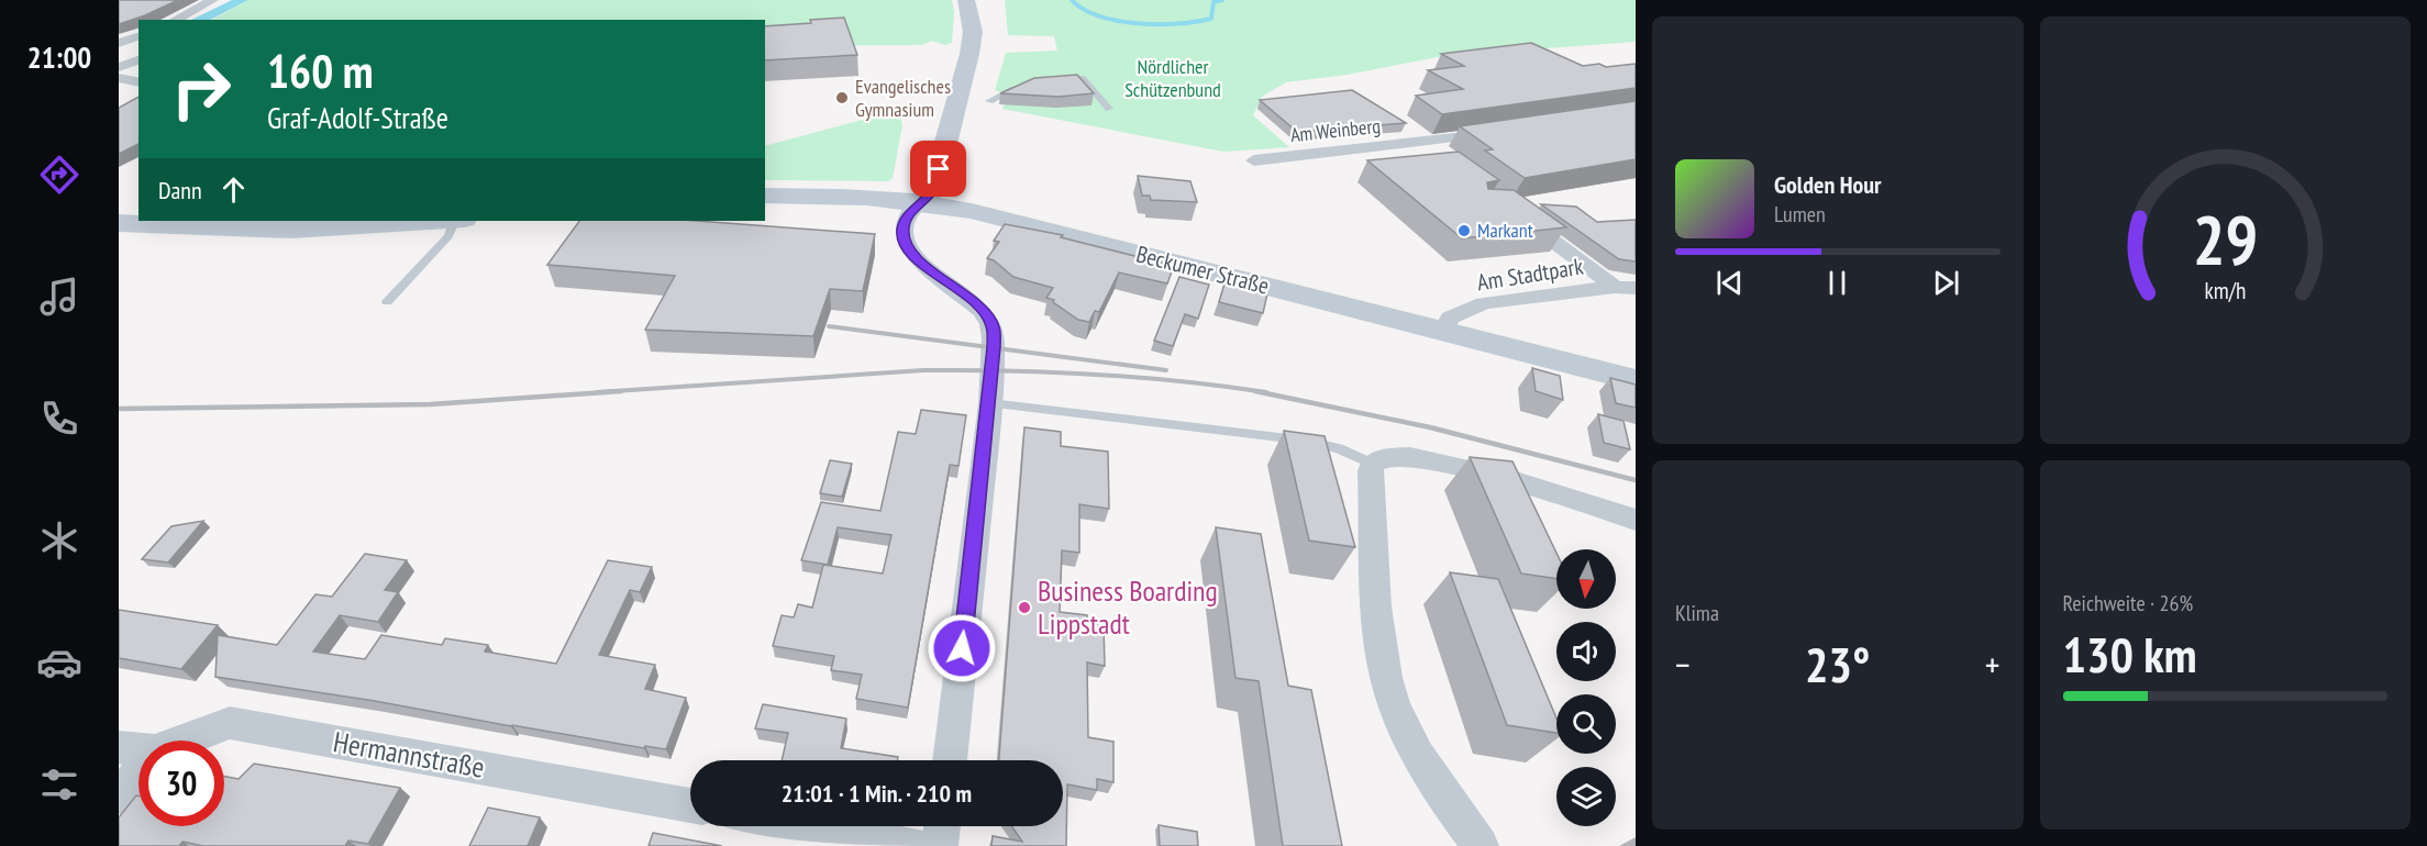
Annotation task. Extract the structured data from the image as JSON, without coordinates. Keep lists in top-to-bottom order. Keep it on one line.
{"streets":{"main road":["Beckumer Straße"],"street":["Am Weinberg","Am Stadtpark","Hermannstraße"]},"crossings":[["Beckumer Straße","Am Stadtpark"]],"parks":["Nördlicher Schützenbund"],"places":["Evangelisches Gymnasium","Markant","Business Boarding Lippstadt"],"north":"bottom","page":{"tabs":"21:00","turn":["160 m","Graf-Adolf-Straße"],"then":"Dann","song":["Golden Hour","Lumen"],"tile":["Klima",["Reichweite · 26%","130 km"]],"heat":["−","23°","+"],"limit":"30","trip":"21:01 · 1 Min. · 210 m","gauge":["29","km/h"]}}
